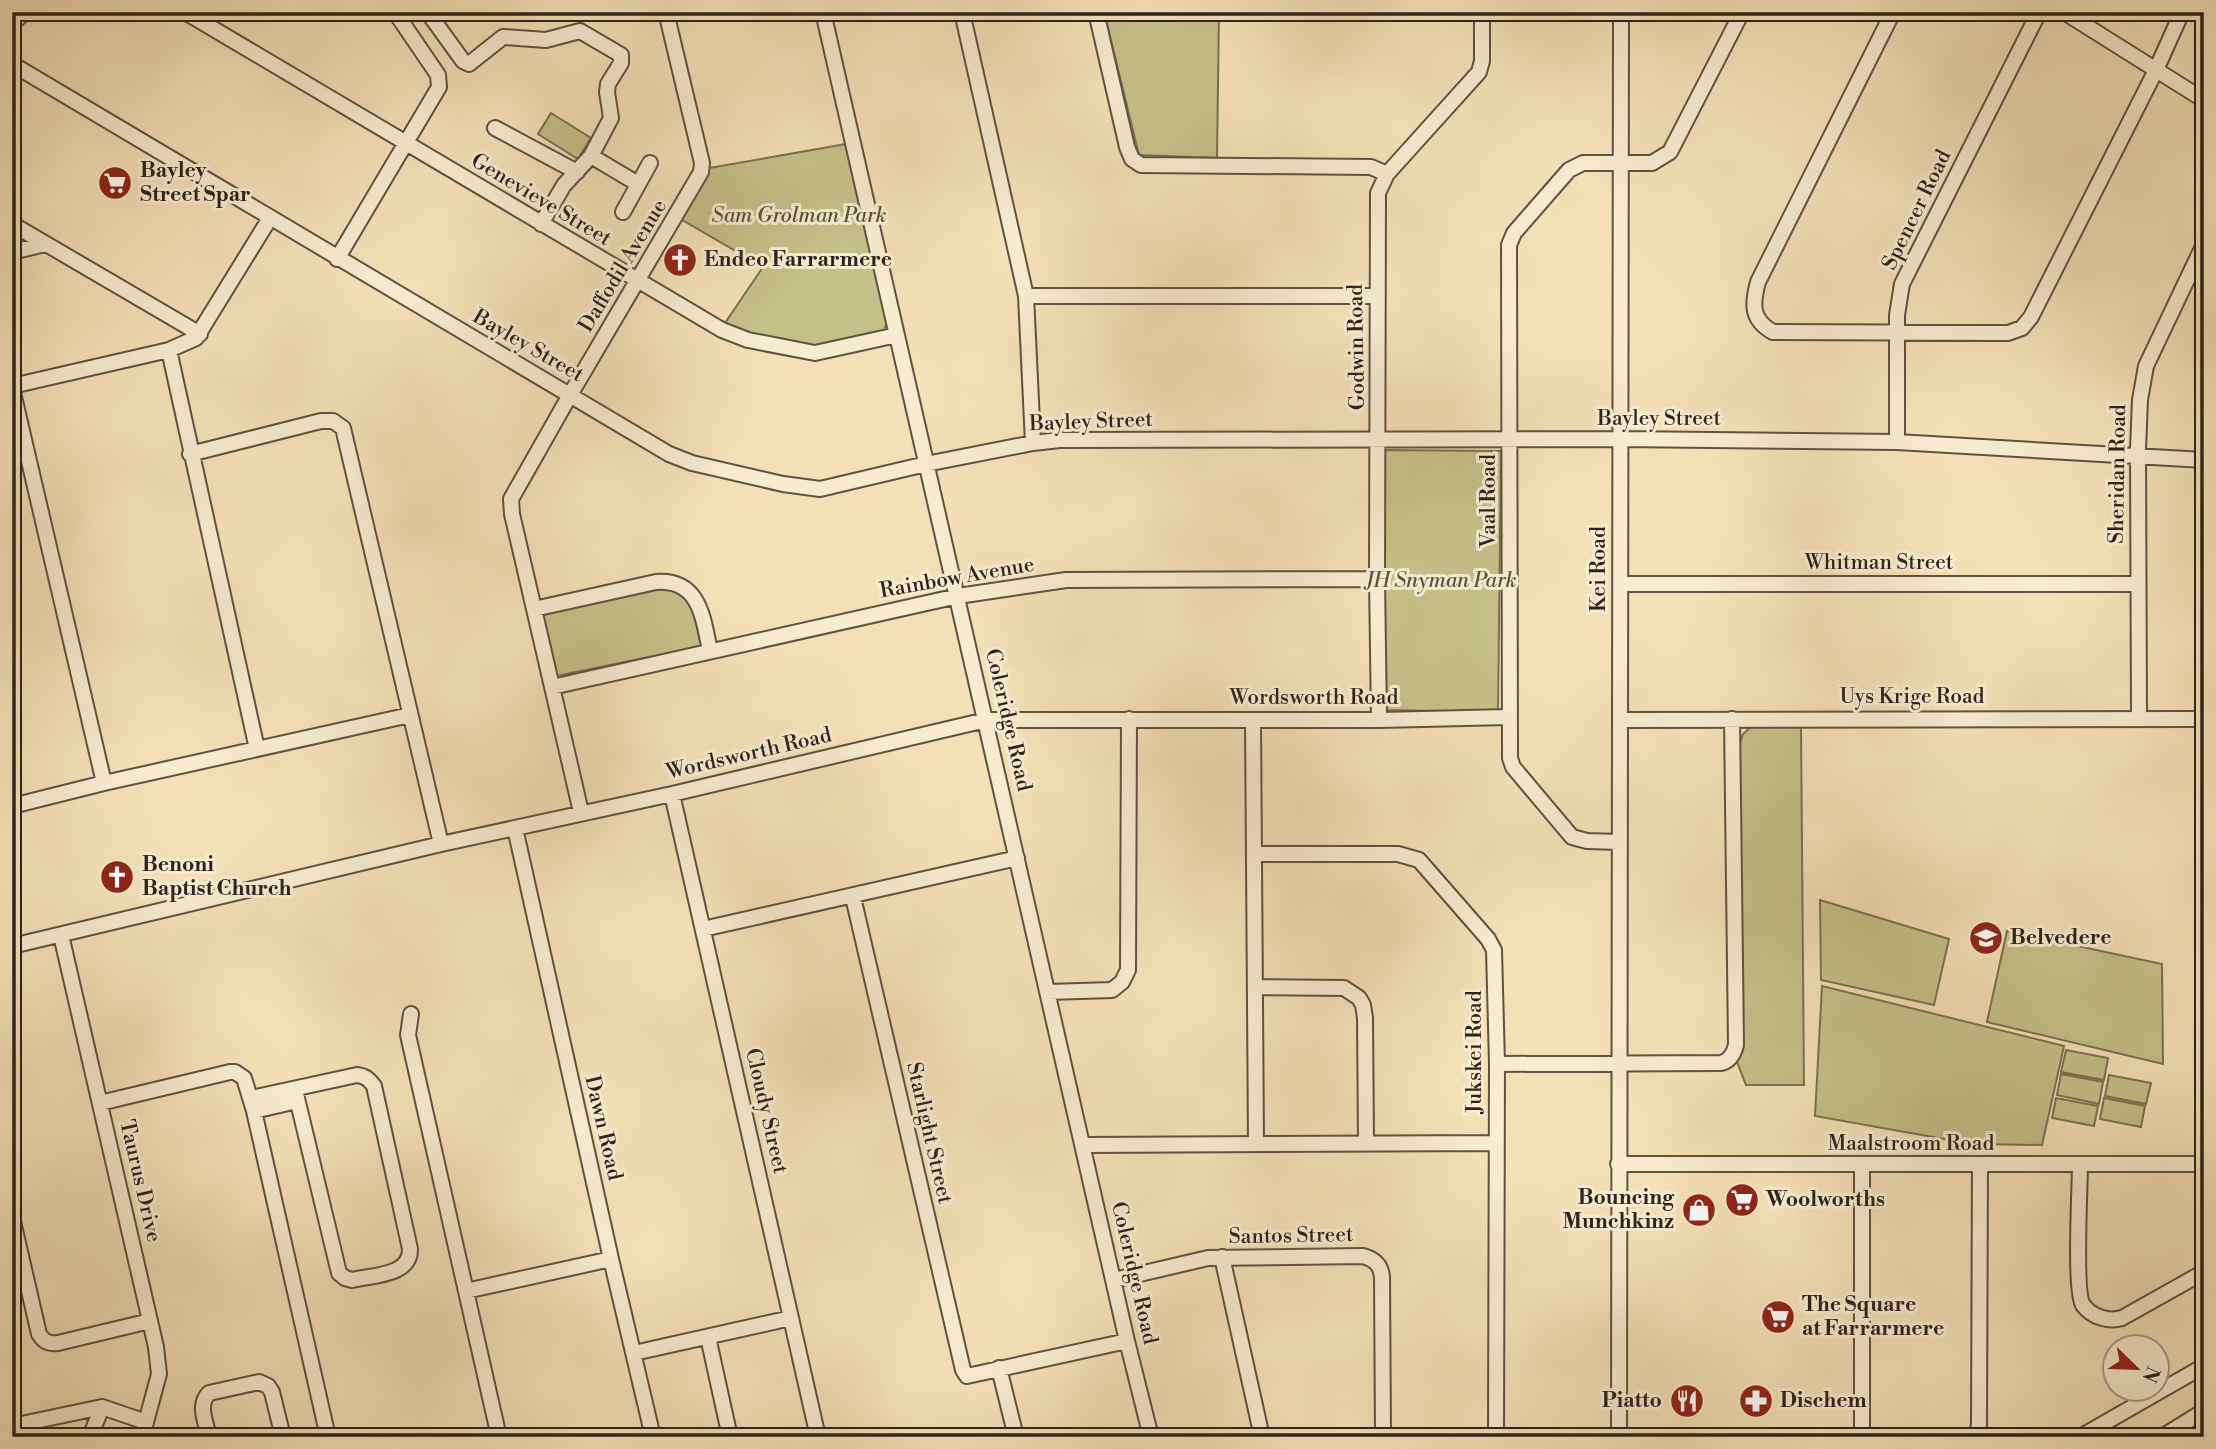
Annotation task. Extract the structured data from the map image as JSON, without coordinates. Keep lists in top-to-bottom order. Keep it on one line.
{"streets":{"street":["Genevieve Street","Spencer Road","Daffodil Avenue","Bayley Street","Godwin Road","Sheridan Road","Vaal Road","Whitman Street","Kei Road","Rainbow Avenue","Uys Krige Road","Wordsworth Road","Coleridge Road","Jukskei Road","Cloudy Street","Dawn Road","Starlight Street","Maalstroom Road","Taurus Drive","Santos Street"]},"crossings":[["Genevieve Street","Daffodil Avenue"],["Genevieve Street","Coleridge Road"],["Spencer Road","Bayley Street"],["Daffodil Avenue","Bayley Street"],["Daffodil Avenue","Rainbow Avenue"],["Daffodil Avenue","Wordsworth Road"],["Bayley Street","Godwin Road"],["Bayley Street","Sheridan Road"],["Bayley Street","Vaal Road"],["Bayley Street","Kei Road"],["Bayley Street","Coleridge Road"],["Godwin Road","Rainbow Avenue"],["Godwin Road","Wordsworth Road"],["Sheridan Road","Whitman Street"],["Sheridan Road","Uys Krige Road"],["Vaal Road","Kei Road"],["Vaal Road","Wordsworth Road"],["Whitman Street","Kei Road"],["Kei Road","Uys Krige Road"],["Kei Road","Maalstroom Road"],["Rainbow Avenue","Coleridge Road"],["Wordsworth Road","Coleridge Road"],["Wordsworth Road","Cloudy Street"],["Wordsworth Road","Dawn Road"],["Wordsworth Road","Taurus Drive"],["Coleridge Road","Santos Street"]],"parks":["Sam Grolman Park","JH Snyman Park"],"places":{"supermarket":["Bayley Street Spar","Woolworths","The Square at Farrarmere"],"church":["Endeo Farrarmere","Benoni Baptist Church"],"school or university":["Belvedere"],"shop":["Bouncing Munchkinz"],"restaurant":["Piatto"],"pharmacy":["Dischem"]},"north":"bottom right"}
